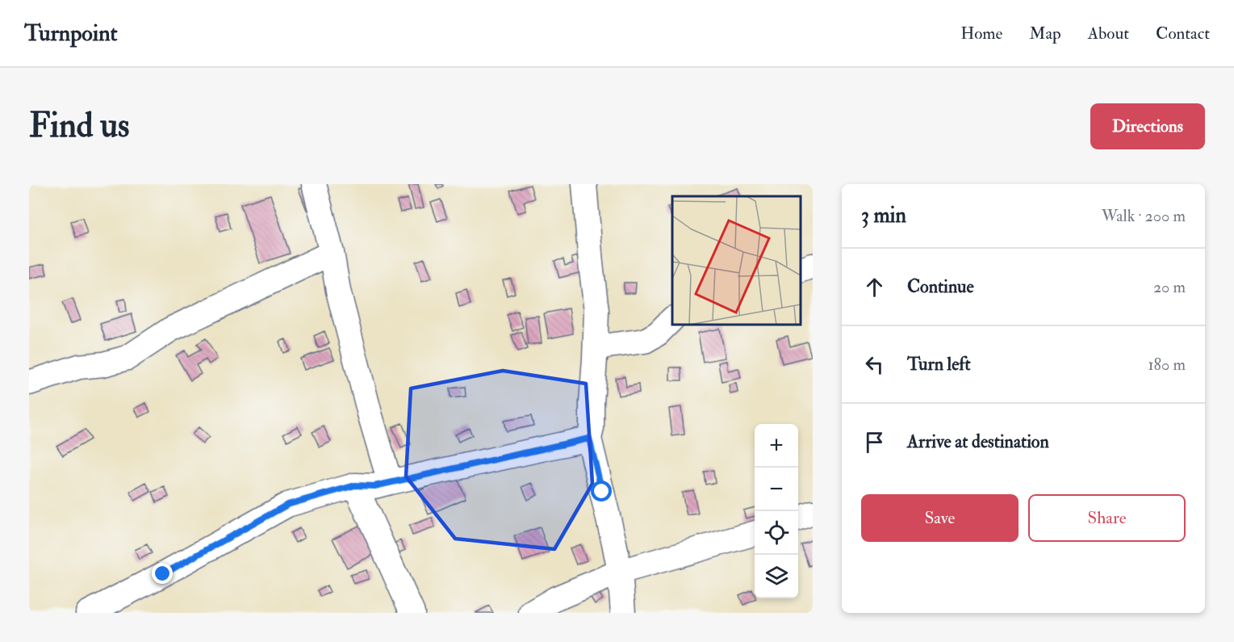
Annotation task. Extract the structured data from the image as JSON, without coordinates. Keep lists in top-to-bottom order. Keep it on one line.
{"page":{"header":"Turnpoint","nav":["Home","Map","About","Contact"],"buttons":["Directions",["Save","Share"]],"title":"Find us","heading":["3 min","Walk · 200 m"],"list":[["Continue","20 m"],["Turn left","180 m"],"Arrive at destination"],"map_buttons":["+","−"]}}
